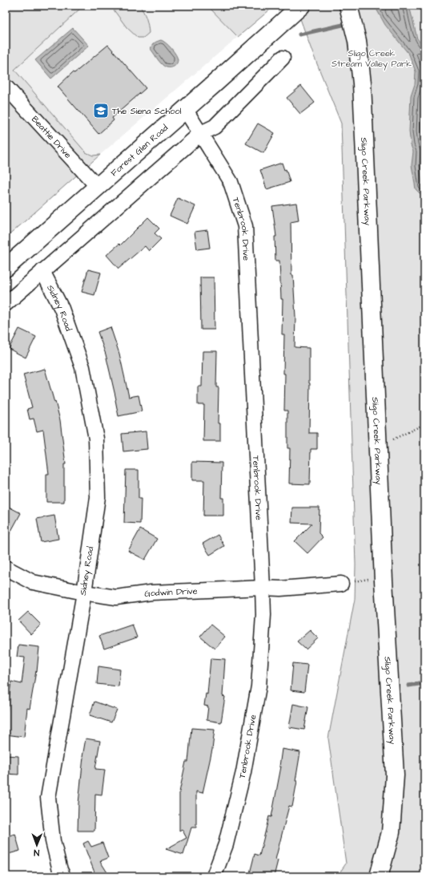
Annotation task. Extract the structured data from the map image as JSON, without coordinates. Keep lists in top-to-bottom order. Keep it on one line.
{"streets":{"street":["Beattie Drive","Forest Glen Road","Sligo Creek Parkway","Tenbrook Drive","Sidney Road","Godwin Drive"]},"crossings":[["Beattie Drive","Forest Glen Road"],["Forest Glen Road","Tenbrook Drive"],["Tenbrook Drive","Godwin Drive"],["Sidney Road","Godwin Drive"]],"parks":["Sligo Creek Stream Valley Park"],"places":{"school or university":["The Siena School"]},"north":"bottom"}
